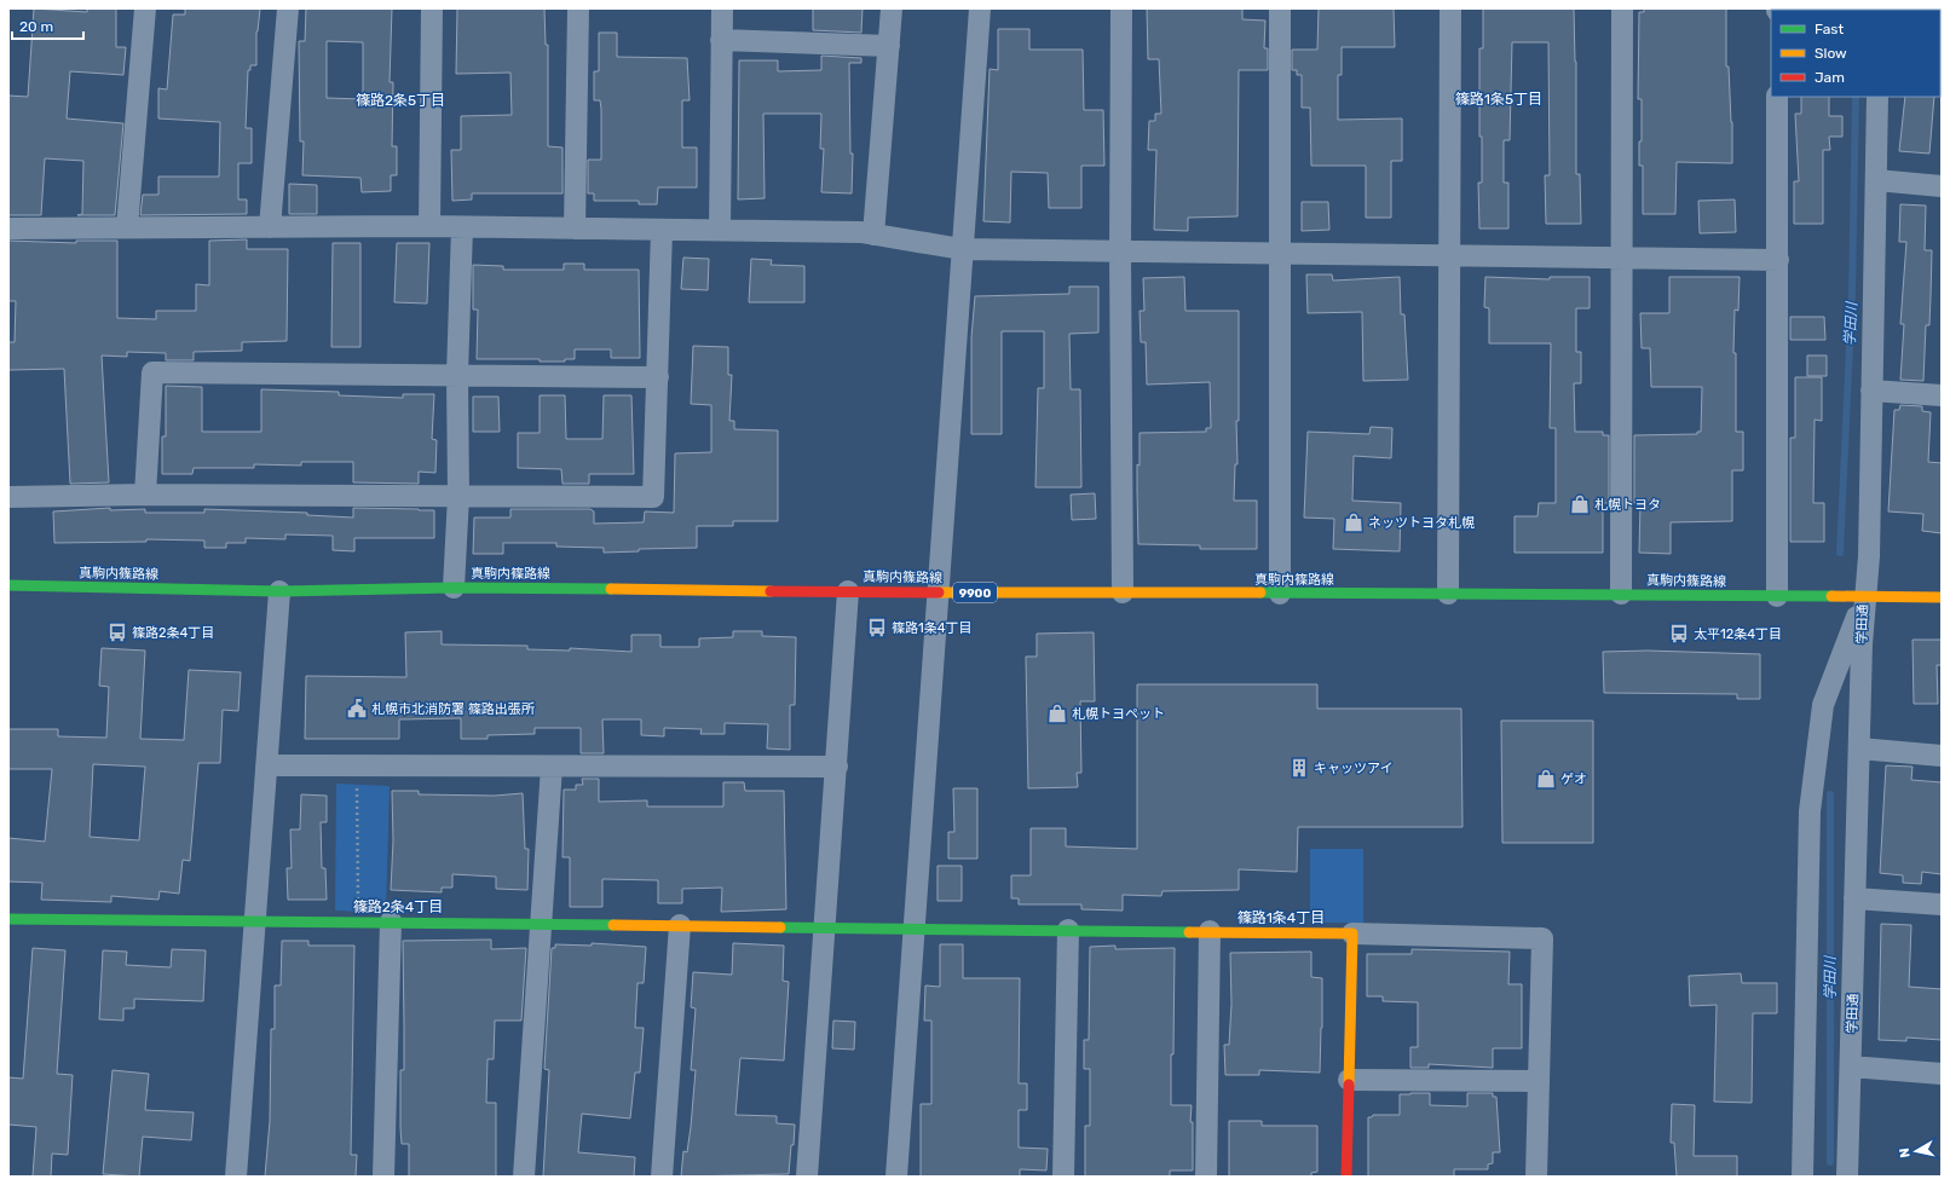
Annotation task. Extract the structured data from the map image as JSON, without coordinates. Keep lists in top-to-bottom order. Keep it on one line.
{"streets":{"main road":["真駒内篠路線","9900"],"street":["学田通"]},"crossings":[["真駒内篠路線","学田通"]],"districts":["篠路1条5丁目","篠路2条5丁目","篠路2条4丁目","篠路1条4丁目"],"water":["学田川"],"places":{"shop":["札幌トヨタ","ネッツトヨタ札幌","札幌トヨペット","ゲオ"],"bus stop":["篠路1条4丁目","篠路2条4丁目","太平12条4丁目"],"public building":["札幌市北消防署 篠路出張所"],"building":["キャッツアイ"]},"legend":["Fast","Slow","Jam"],"scale_bar":"20 m","north":"left"}
